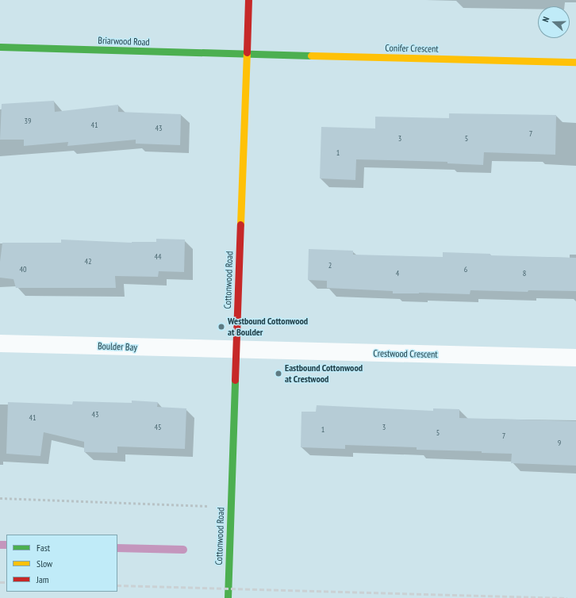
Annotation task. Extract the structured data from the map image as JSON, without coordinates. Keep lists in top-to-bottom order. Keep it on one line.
{"streets":{"street":["Briarwood Road","Conifer Crescent","Cottonwood Road","Boulder Bay","Crestwood Crescent"]},"crossings":[["Briarwood Road","Conifer Crescent"],["Briarwood Road","Cottonwood Road"],["Conifer Crescent","Cottonwood Road"],["Cottonwood Road","Boulder Bay"],["Cottonwood Road","Crestwood Crescent"],["Boulder Bay","Crestwood Crescent"]],"places":["Westbound Cottonwood at Boulder","Eastbound Cottonwood at Crestwood"],"house_numbers":["39","41","43","7","3","5","1","44","42","2","40","6","4","8","43","41","45","3","1","5","7","9"],"legend":["Fast","Slow","Jam"],"north":"left"}
